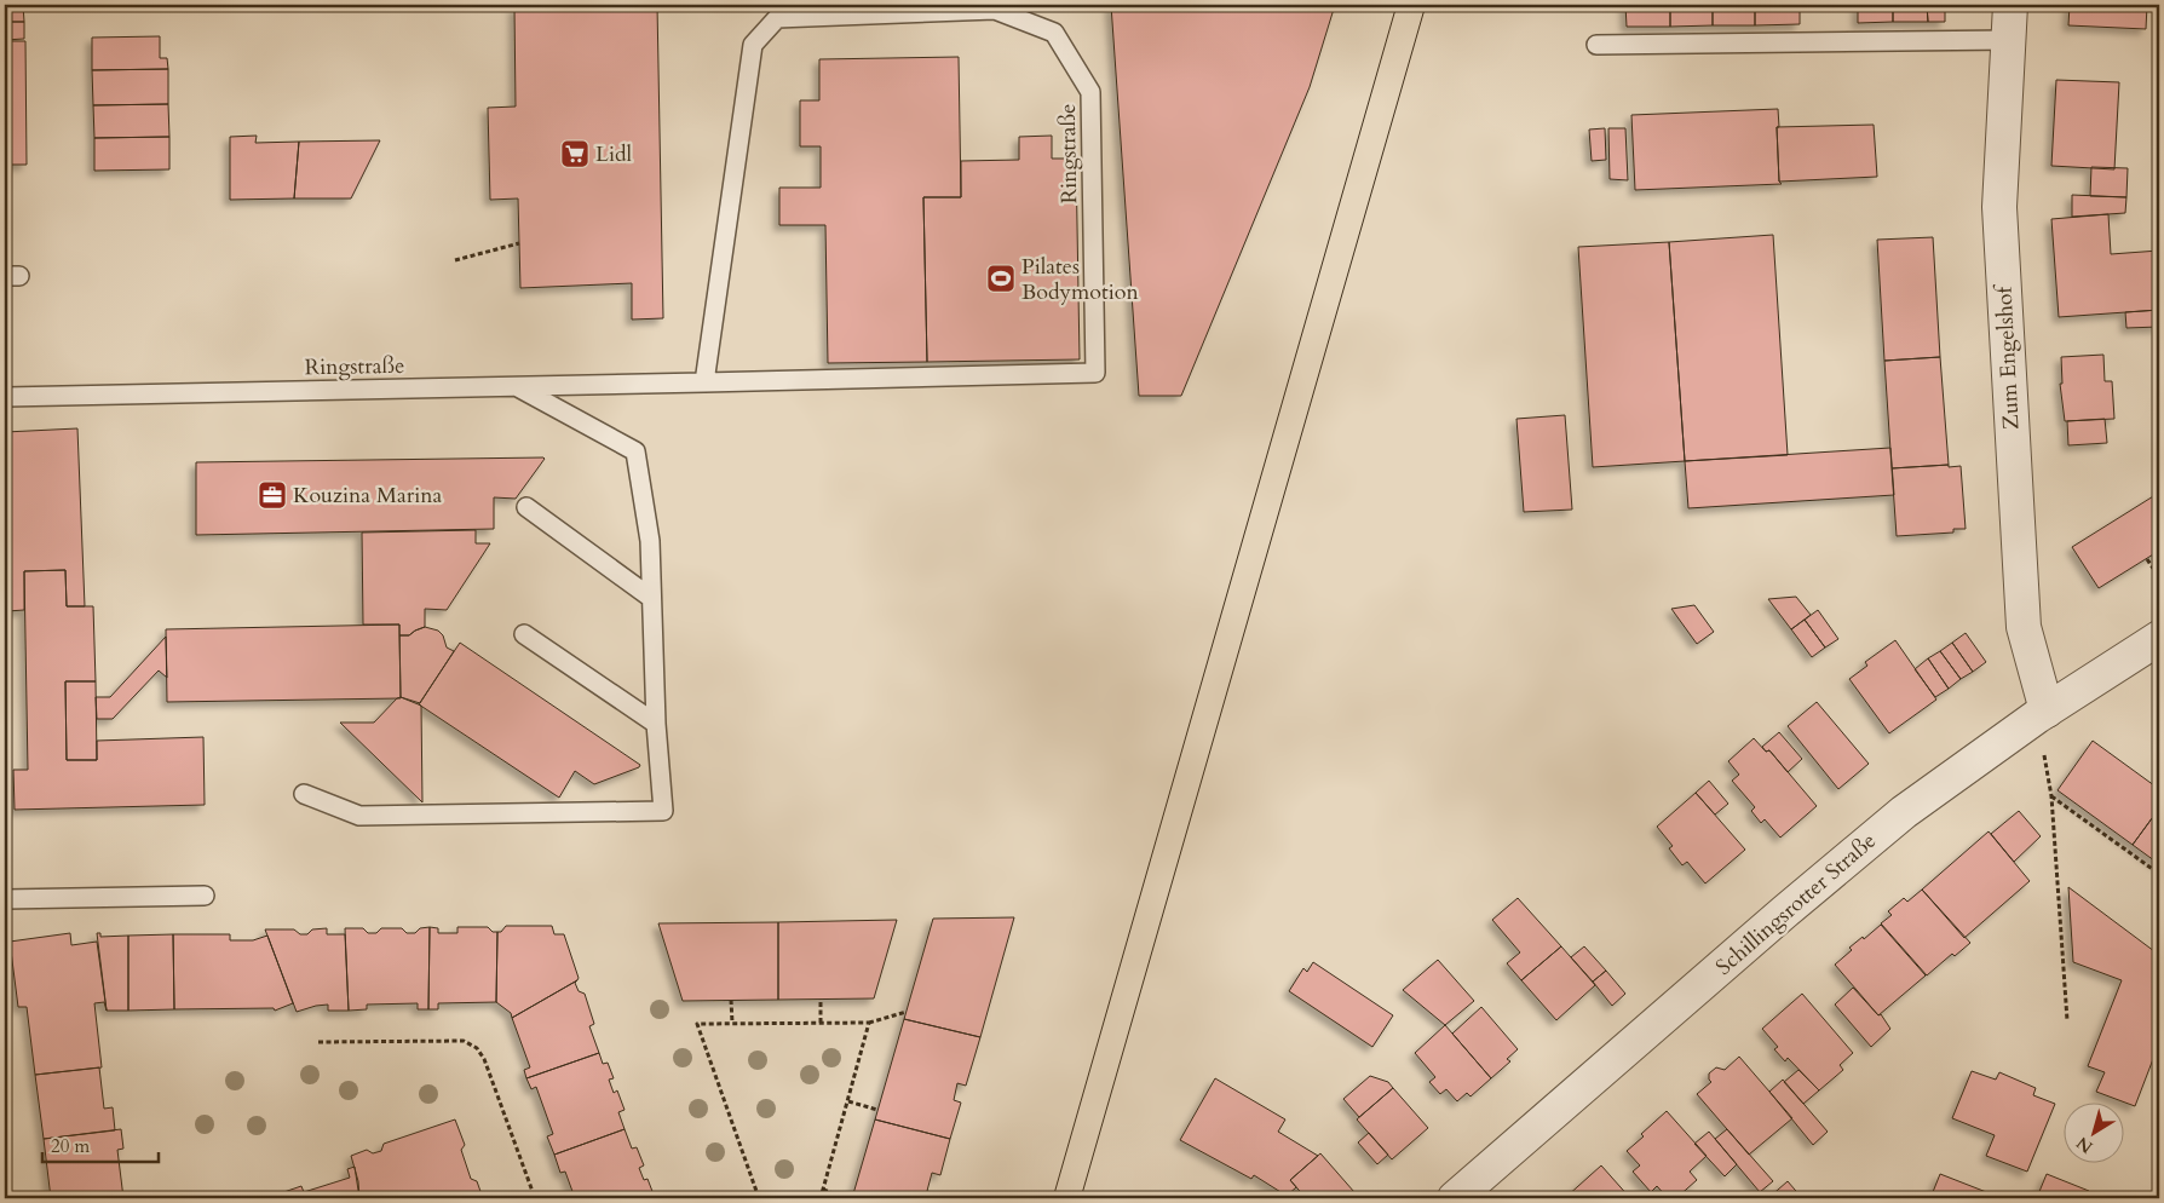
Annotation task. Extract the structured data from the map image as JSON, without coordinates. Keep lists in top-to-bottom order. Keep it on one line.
{"streets":{"street":["Zum Engelshof","Schillingsrotter Straße"],"lane":["Ringstraße"]},"crossings":[["Zum Engelshof","Schillingsrotter Straße"]],"places":{"supermarket":["Lidl"],"sports":["Pilates Bodymotion"],"office":["Kouzina Marina"]},"scale_bar":"20 m","north":"bottom left"}
